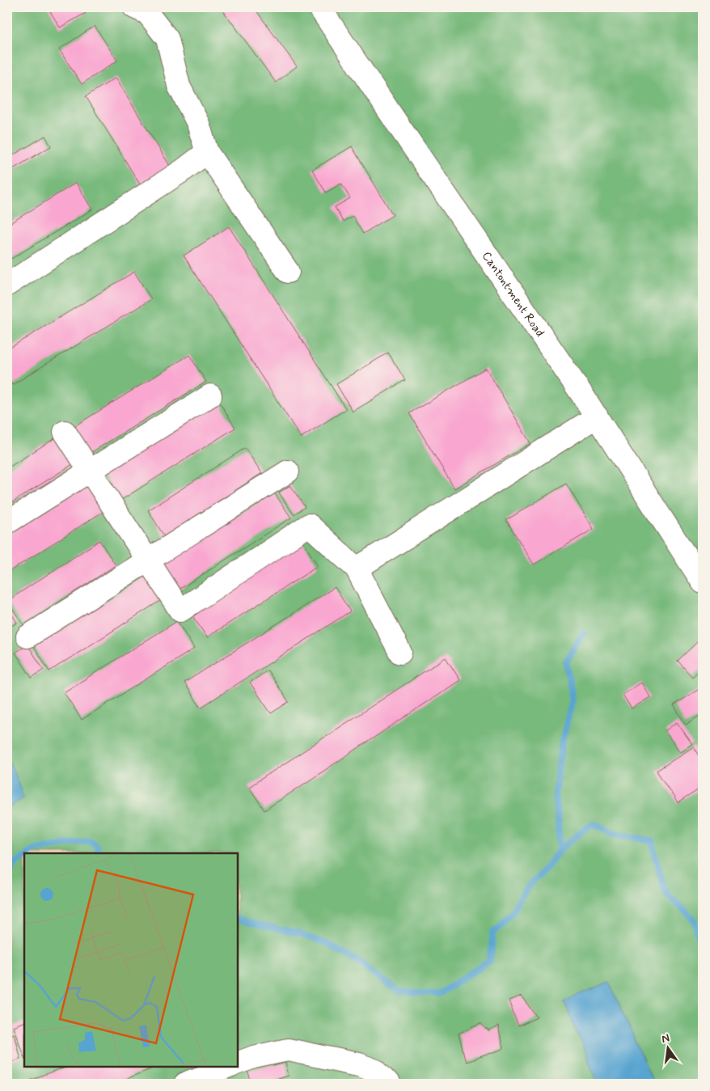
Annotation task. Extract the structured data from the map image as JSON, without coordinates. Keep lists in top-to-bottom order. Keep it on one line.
{"streets":{"street":["Cantontment Road"]},"north":"top"}
